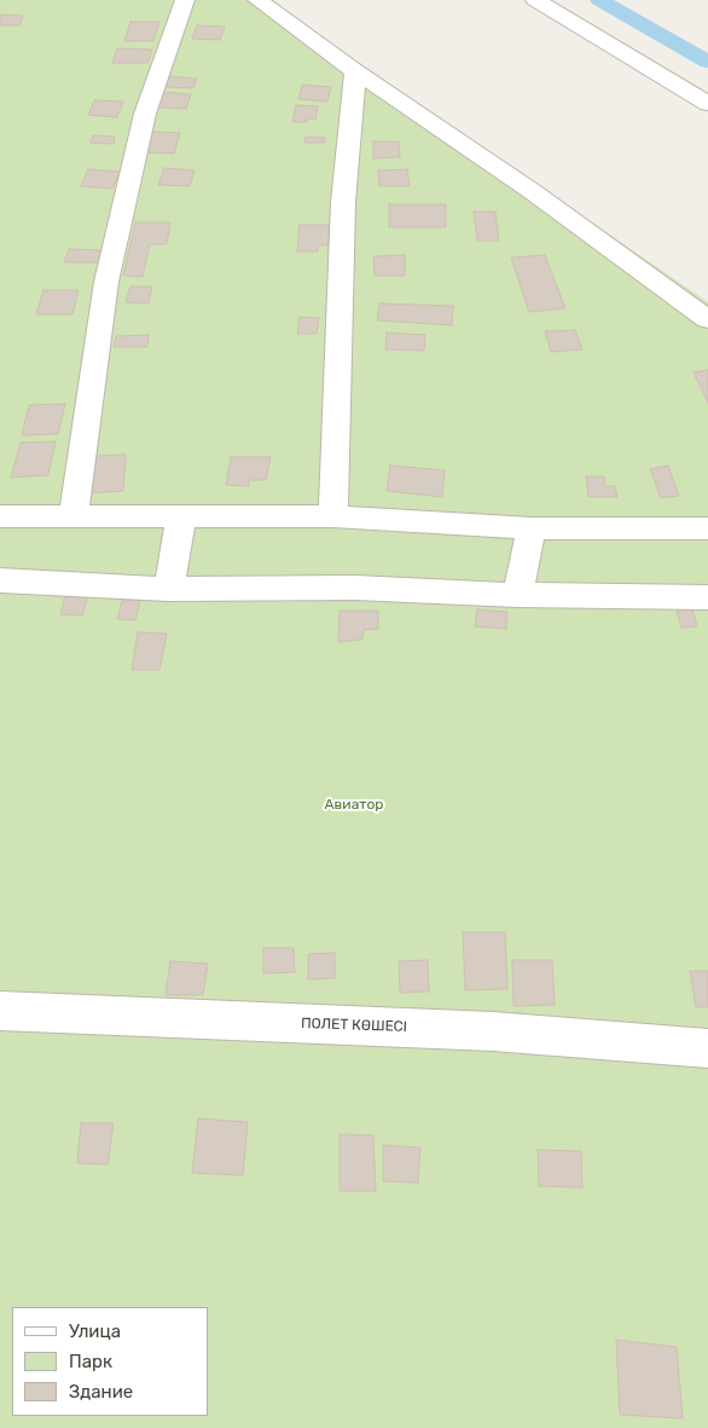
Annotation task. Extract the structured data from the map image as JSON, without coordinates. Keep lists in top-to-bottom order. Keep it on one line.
{"streets":{"street":["ПОЛЕТ КӨШЕСІ"]},"parks":["Авиатор"],"legend":["Улица","Парк","Здание"]}
